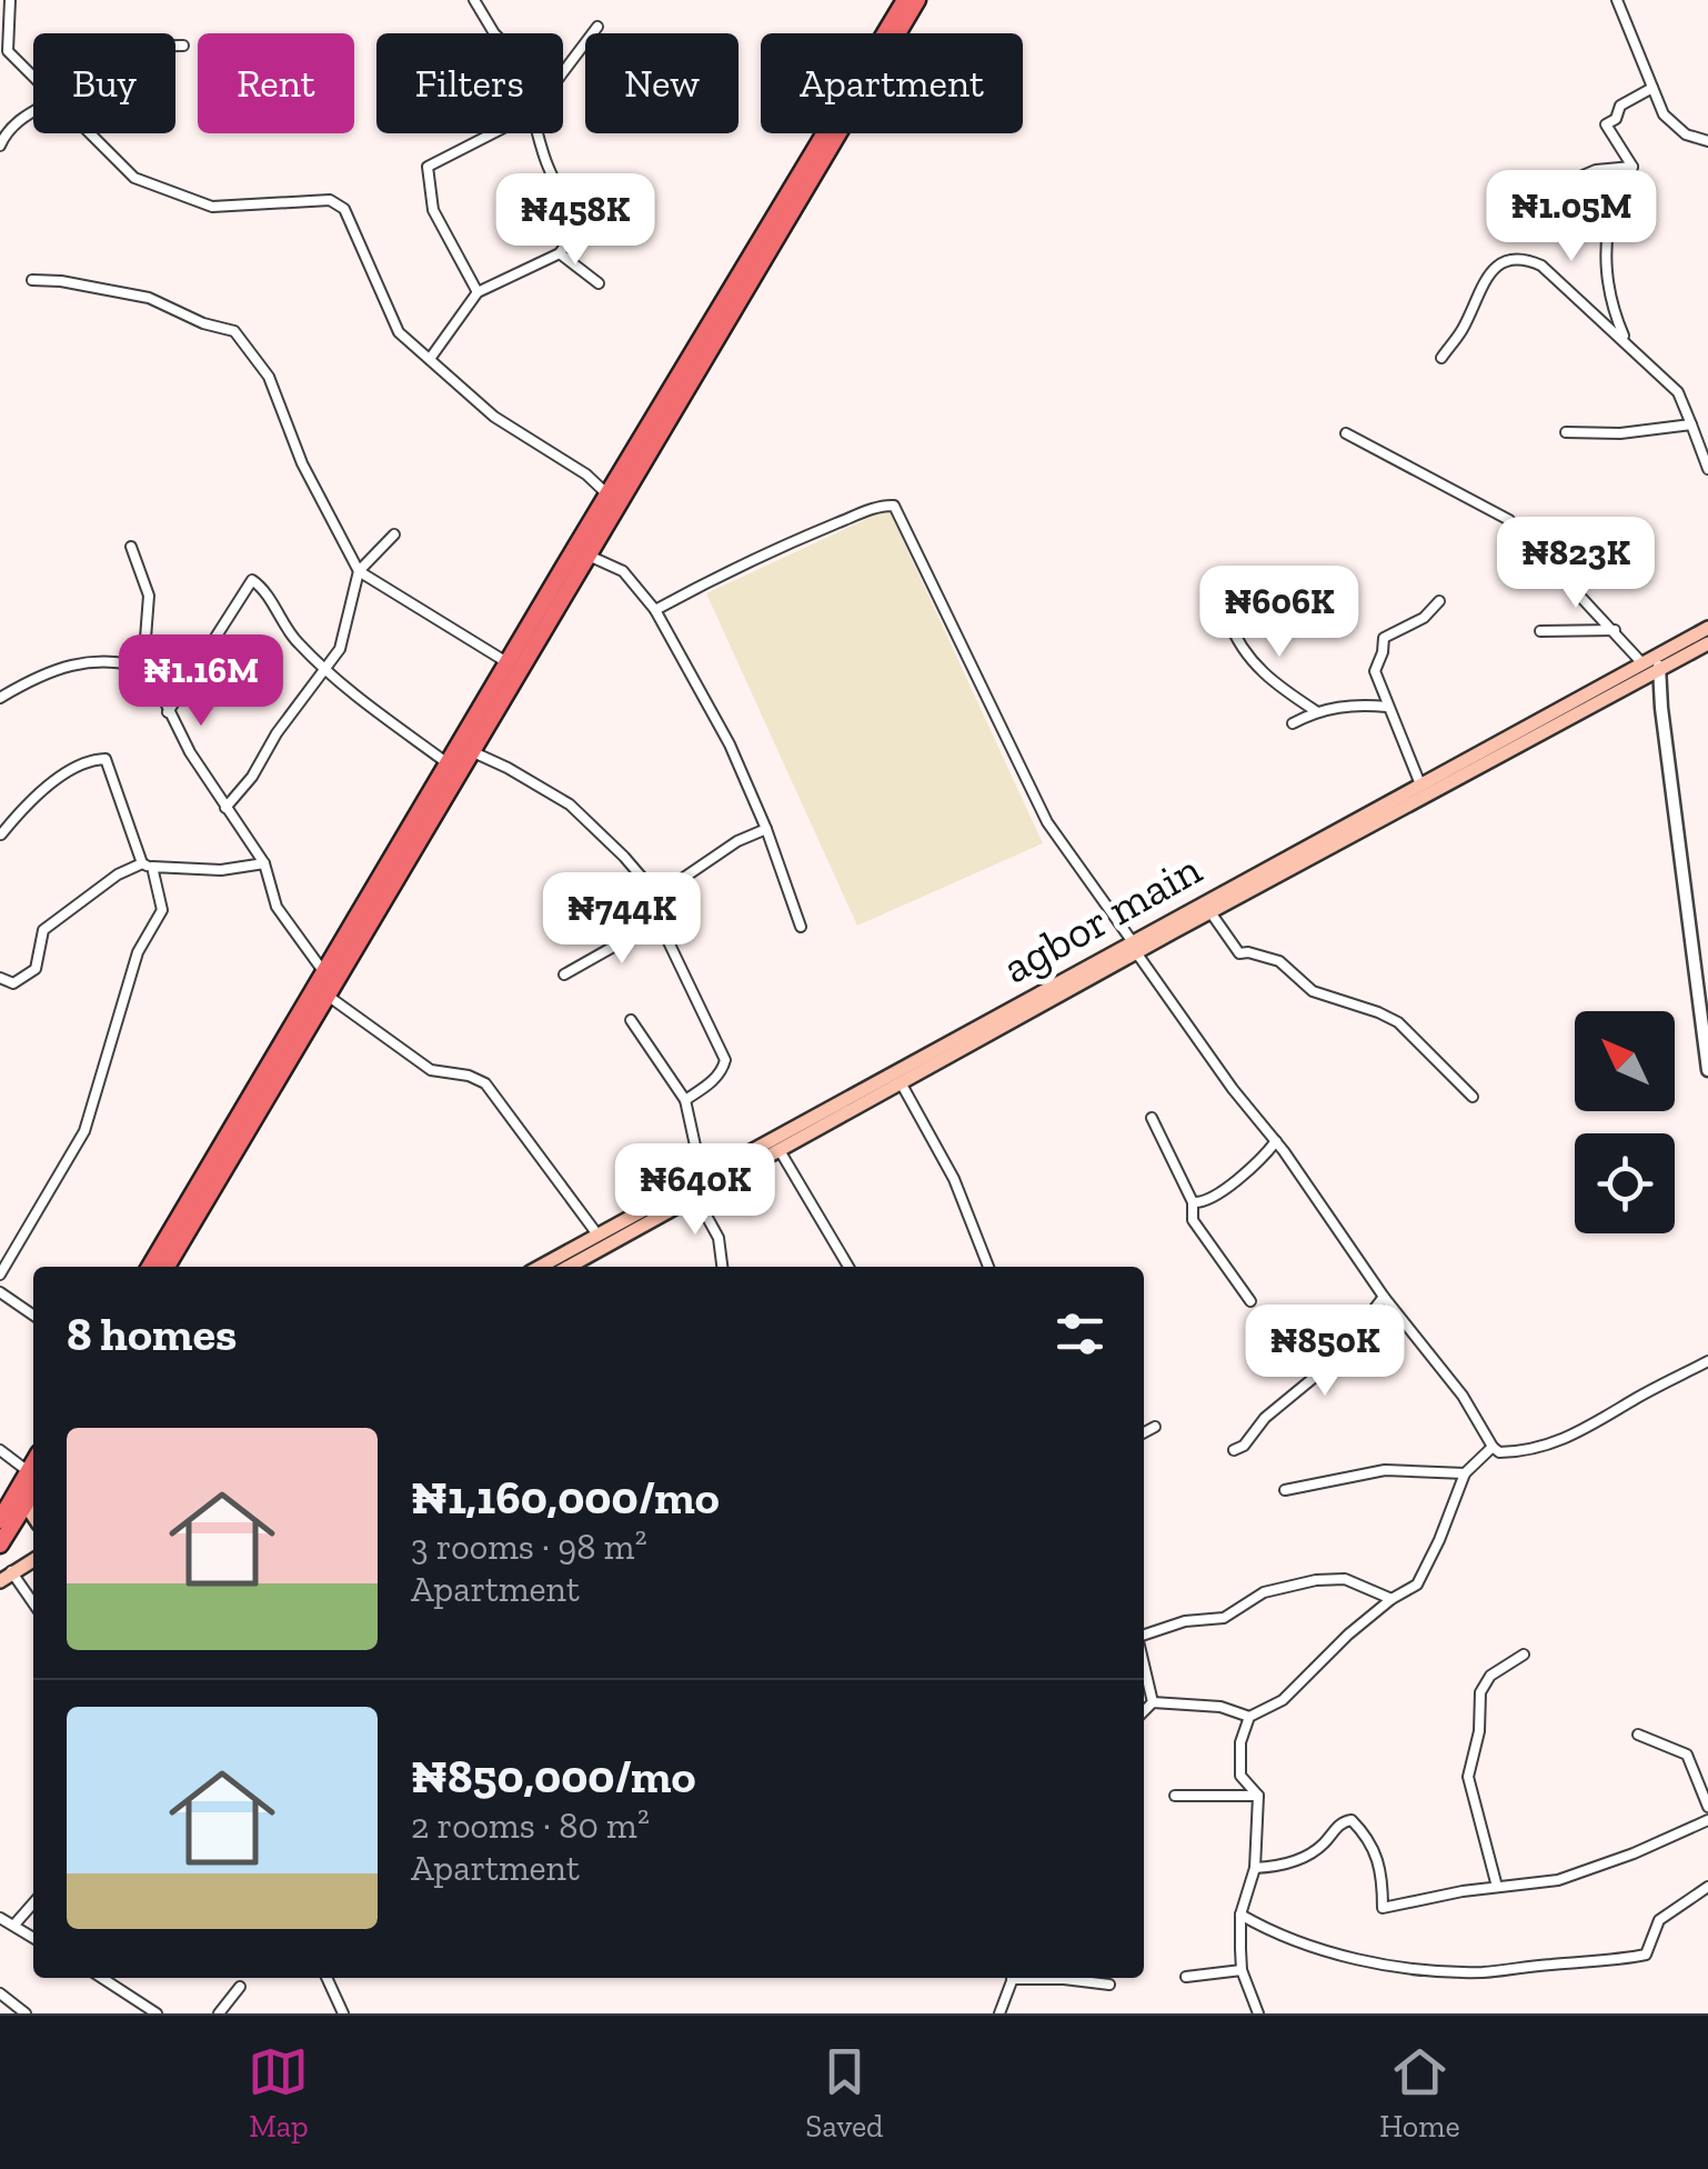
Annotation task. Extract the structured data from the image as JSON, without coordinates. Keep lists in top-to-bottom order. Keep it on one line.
{"streets":{"main road":["agbor main"]},"north":"top left","page":{"chip":["Buy","Rent","Filters","New","Apartment"],"price":["₦1.05M","₦458K","₦823K","₦606K","₦1.16M","₦744K","₦640K","₦850K"],"heading":"8 homes","list":[{"name":"₦1,160,000/mo","note":"3 rooms · 98 m² · Apartment"},{"name":"₦850,000/mo","note":"2 rooms · 80 m² · Apartment"}],"tabs":["Map","Saved","Home"]}}
